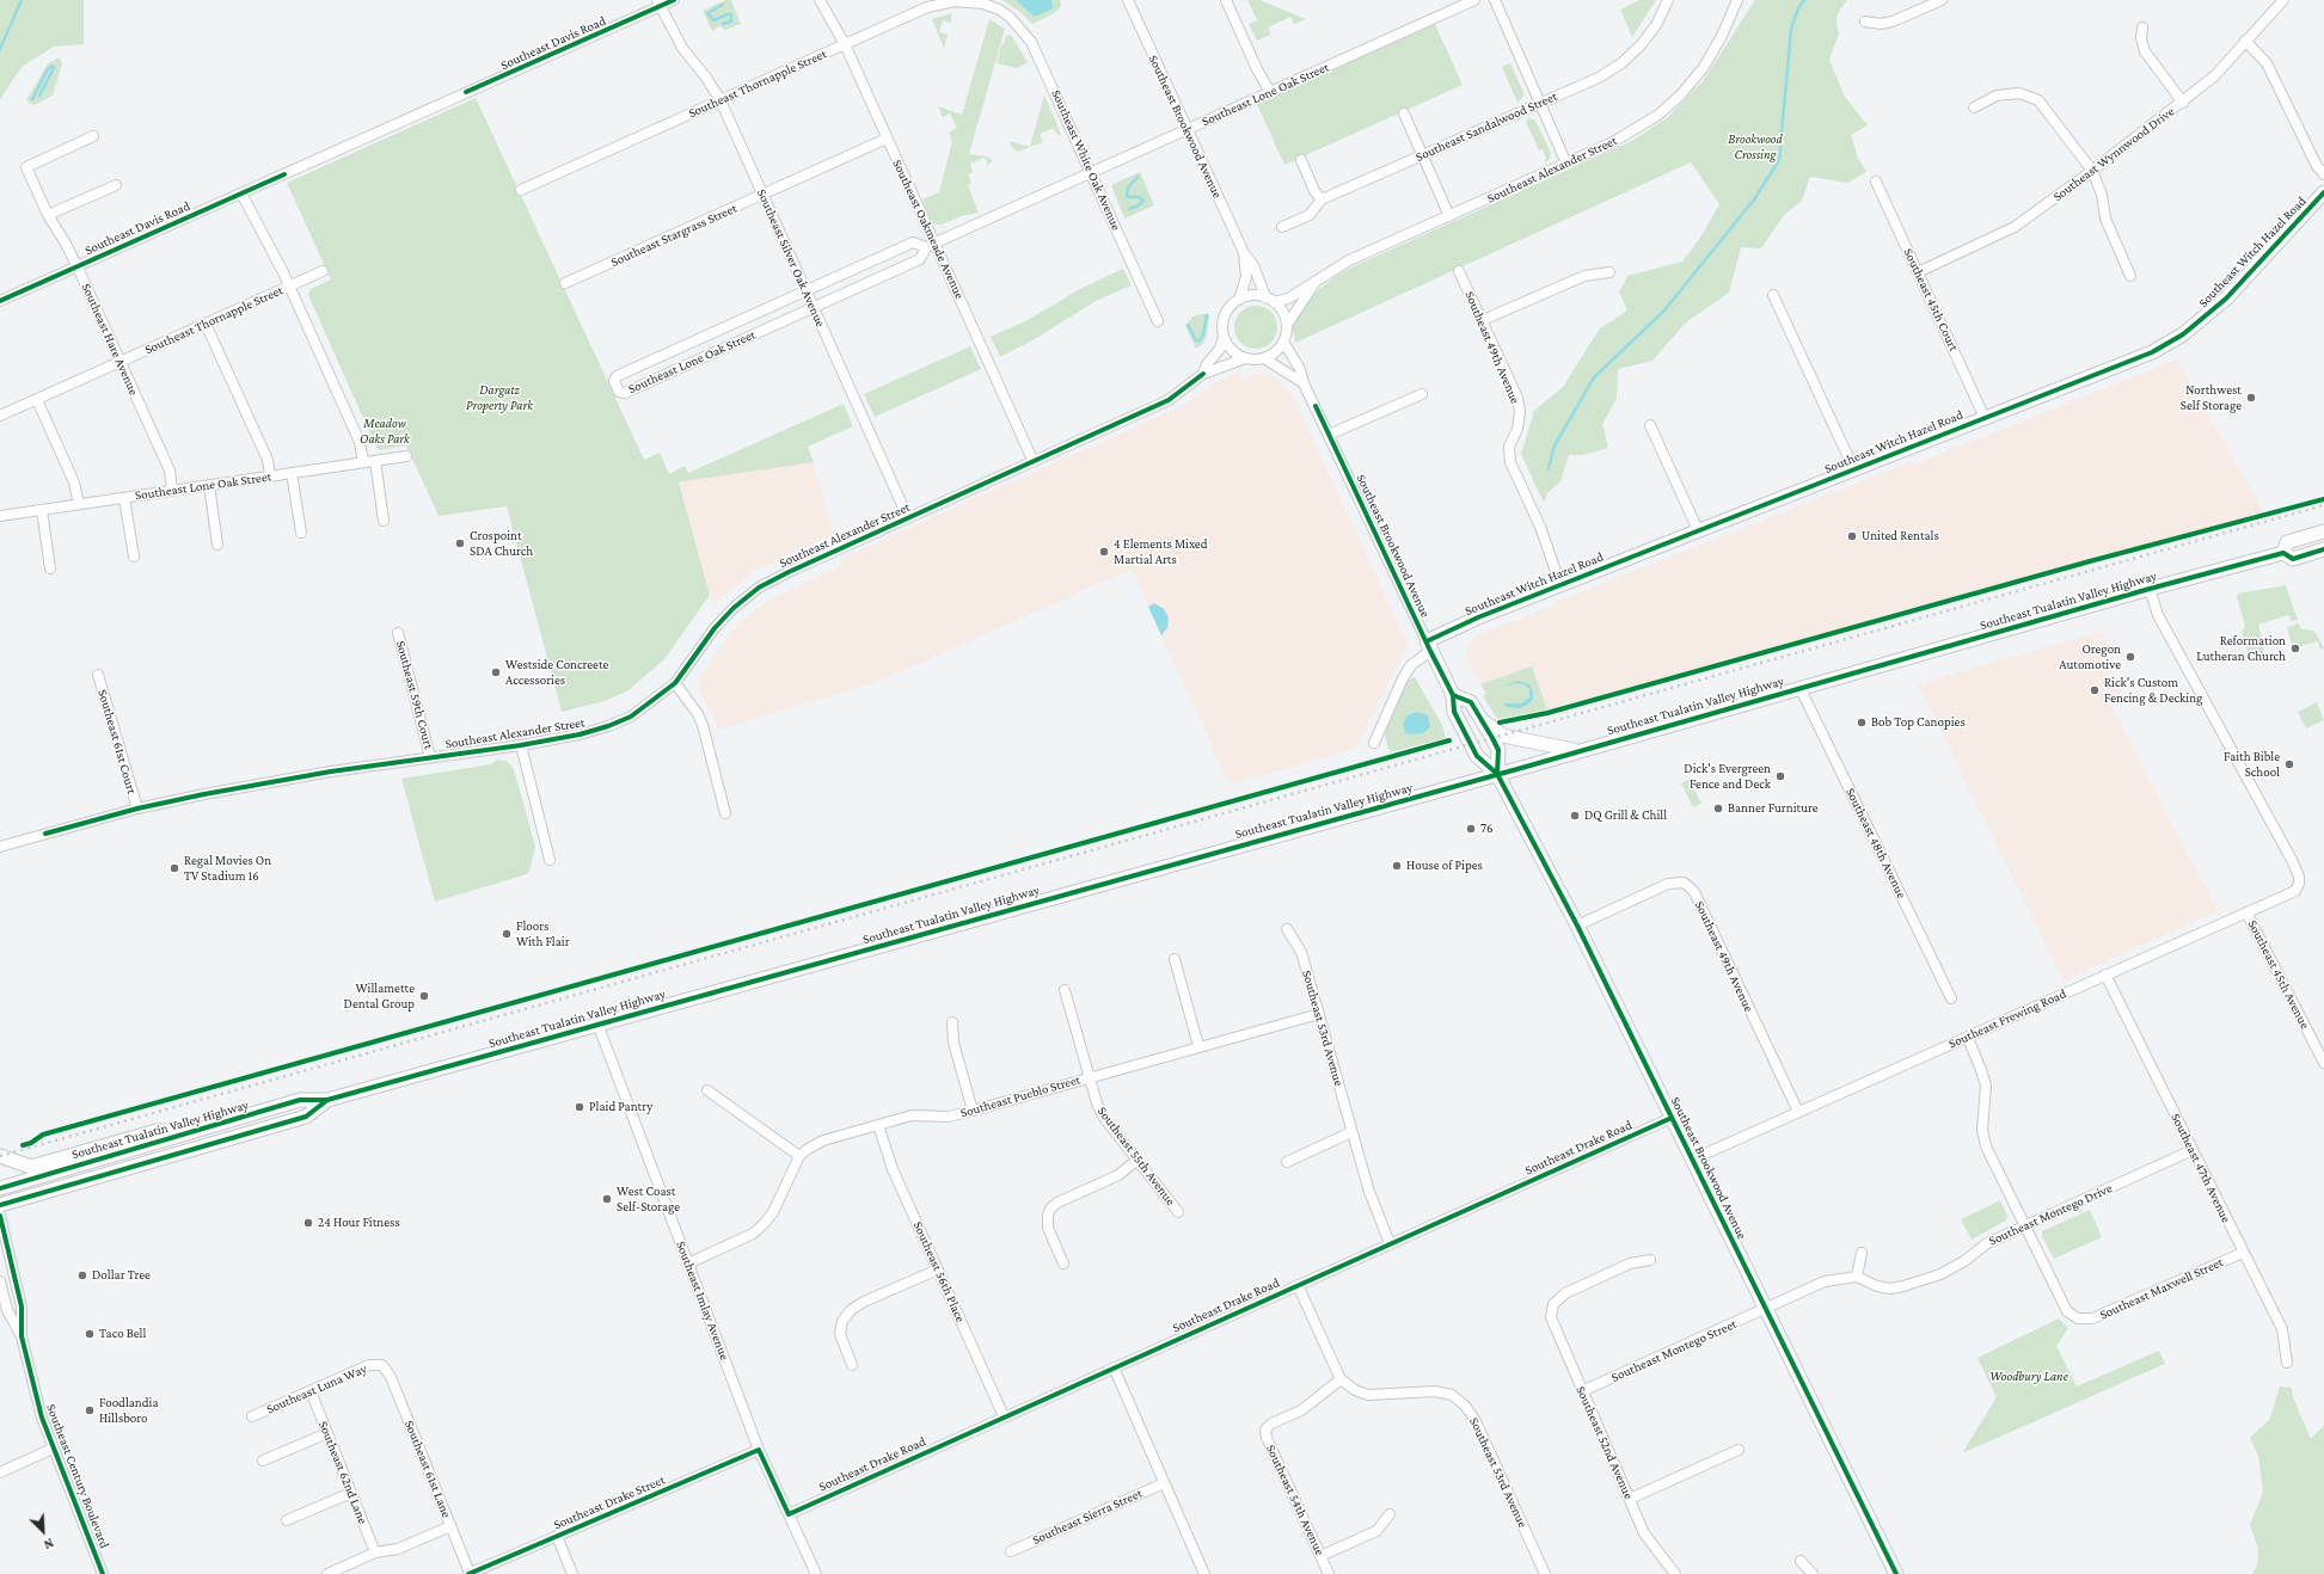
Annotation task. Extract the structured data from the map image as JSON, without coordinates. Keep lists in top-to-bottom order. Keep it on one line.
{"streets":{"main road":["Southeast Brookwood Avenue","Southeast Witch Hazel Road","Southeast Tualatin Valley Highway"],"street":["Southeast Davis Road","Southeast Thornapple Street","Southeast Lone Oak Street","Southeast Sandalwood Street","Southeast Wynnwood Drive","Southeast White Oak Avenue","Southeast Alexander Street","Southeast Oakmeade Avenue","Southeast Stargrass Street","Southeast Silver Oak Avenue","Southeast 45th Court","Southeast Hare Avenue","Southeast 49th Avenue","Southeast 59th Court","Southeast 61st Court","Southeast 48th Avenue","Southeast 45th Avenue","Southeast Frewing Road","Southeast 53rd Avenue","Southeast Pueblo Street","Southeast Drake Road","Southeast 55th Avenue","Southeast 47th Avenue","Southeast Montego Drive","Southeast 56th Place","Southeast Maxwell Street","Southeast Imlay Avenue","Southeast Montego Street","Southeast Luna Way","Southeast 52nd Avenue","Southeast 61st Lane","Southeast 62nd Lane","Southeast Century Boulevard","Southeast 54th Avenue","Southeast Drake Street","Southeast Sierra Street"]},"crossings":[["Southeast Davis Road","Southeast Silver Oak Avenue"],["Southeast Davis Road","Southeast Hare Avenue"],["Southeast Thornapple Street","Southeast White Oak Avenue"],["Southeast Thornapple Street","Southeast Oakmeade Avenue"],["Southeast Thornapple Street","Southeast Silver Oak Avenue"],["Southeast Thornapple Street","Southeast Hare Avenue"],["Southeast Lone Oak Street","Southeast Brookwood Avenue"],["Southeast Lone Oak Street","Southeast White Oak Avenue"],["Southeast Lone Oak Street","Southeast Oakmeade Avenue"],["Southeast Lone Oak Street","Southeast Silver Oak Avenue"],["Southeast Lone Oak Street","Southeast Hare Avenue"],["Southeast Brookwood Avenue","Southeast Alexander Street"],["Southeast Brookwood Avenue","Southeast Witch Hazel Road"],["Southeast Brookwood Avenue","Southeast 49th Avenue"],["Southeast Brookwood Avenue","Southeast Tualatin Valley Highway"],["Southeast Brookwood Avenue","Southeast Frewing Road"],["Southeast Brookwood Avenue","Southeast Drake Road"],["Southeast Brookwood Avenue","Southeast Montego Street"],["Southeast Wynnwood Drive","Southeast 45th Court"],["Southeast Alexander Street","Southeast Oakmeade Avenue"],["Southeast Alexander Street","Southeast Silver Oak Avenue"],["Southeast Alexander Street","Southeast 59th Court"],["Southeast Alexander Street","Southeast 61st Court"],["Southeast Oakmeade Avenue","Southeast Stargrass Street"],["Southeast Stargrass Street","Southeast Silver Oak Avenue"],["Southeast Witch Hazel Road","Southeast 45th Court"],["Southeast Witch Hazel Road","Southeast 49th Avenue"],["Southeast 49th Avenue","Southeast Frewing Road"],["Southeast Tualatin Valley Highway","Southeast 48th Avenue"],["Southeast Tualatin Valley Highway","Southeast Frewing Road"],["Southeast Tualatin Valley Highway","Southeast Imlay Avenue"],["Southeast 45th Avenue","Southeast Frewing Road"],["Southeast Frewing Road","Southeast 47th Avenue"],["Southeast 53rd Avenue","Southeast Pueblo Street"],["Southeast 53rd Avenue","Southeast Drake Road"],["Southeast 53rd Avenue","Southeast 54th Avenue"],["Southeast Pueblo Street","Southeast 55th Avenue"],["Southeast Pueblo Street","Southeast 56th Place"],["Southeast Drake Road","Southeast 56th Place"],["Southeast Drake Road","Southeast Imlay Avenue"],["Southeast 47th Avenue","Southeast Montego Drive"],["Southeast 47th Avenue","Southeast Maxwell Street"],["Southeast Montego Drive","Southeast Maxwell Street"],["Southeast Imlay Avenue","Southeast Drake Street"],["Southeast Montego Street","Southeast 52nd Avenue"],["Southeast Luna Way","Southeast 61st Lane"],["Southeast Luna Way","Southeast 62nd Lane"],["Southeast 61st Lane","Southeast Drake Street"]],"parks":["Brookwood Crossing","Dargatz Property Park","Meadow Oaks Park","Woodbury Lane"],"places":["Northwest Self Storage","United Rentals","Crospoint SDA Church","4 Elements Mixed Martial Arts","Reformation Lutheran Church","Oregon Automotive","Westside Concreete Accessories","Rick's Custom Fencing & Decking","Bob Top Canopies","Faith Bible School","Dick's Evergreen Fence and Deck","Banner Furniture","DQ Grill & Chill","76","House of Pipes","Regal Movies On TV Stadium 16","Floors With Flair","Willamette Dental Group","Plaid Pantry","West Coast Self-Storage","24 Hour Fitness","Dollar Tree","Taco Bell","Foodlandia Hillsboro"],"north":"bottom right"}
